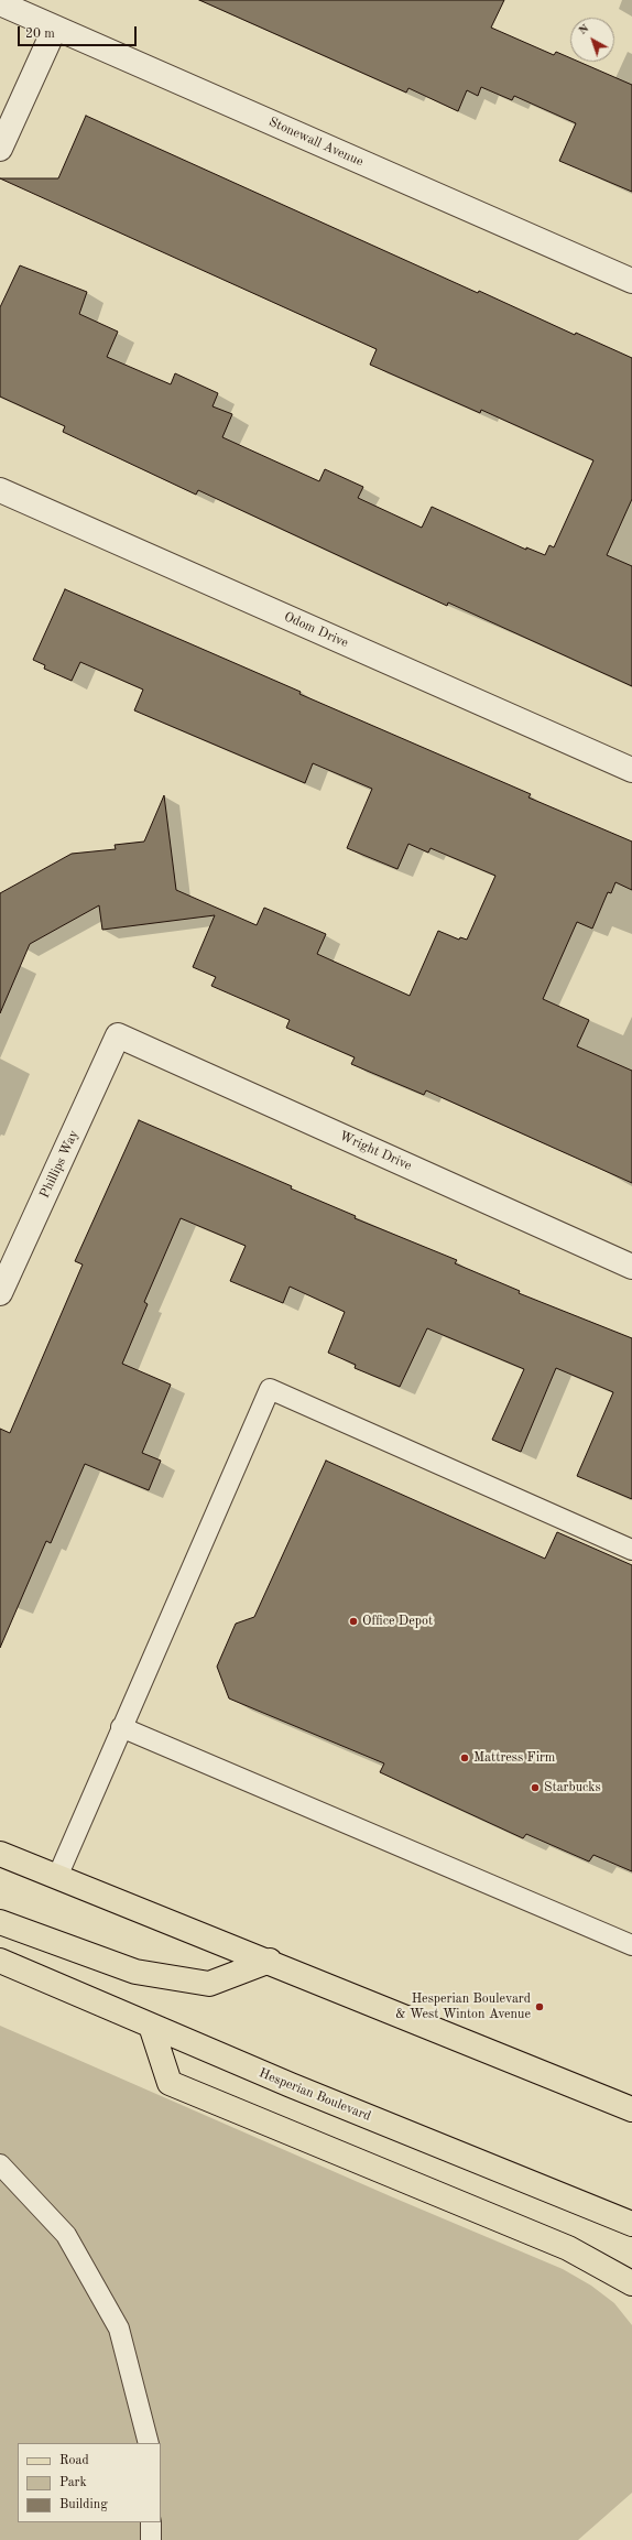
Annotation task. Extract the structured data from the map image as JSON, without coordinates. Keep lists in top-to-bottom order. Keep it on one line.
{"streets":{"main road":["Hesperian Boulevard"],"street":["Stonewall Avenue","Odom Drive","Wright Drive","Phillips Way"]},"crossings":[["Wright Drive","Phillips Way"]],"places":["Office Depot","Mattress Firm","Starbucks","Hesperian Boulevard & West Winton Avenue"],"legend":["Road","Park","Building"],"scale_bar":"20 m","north":"top left"}
